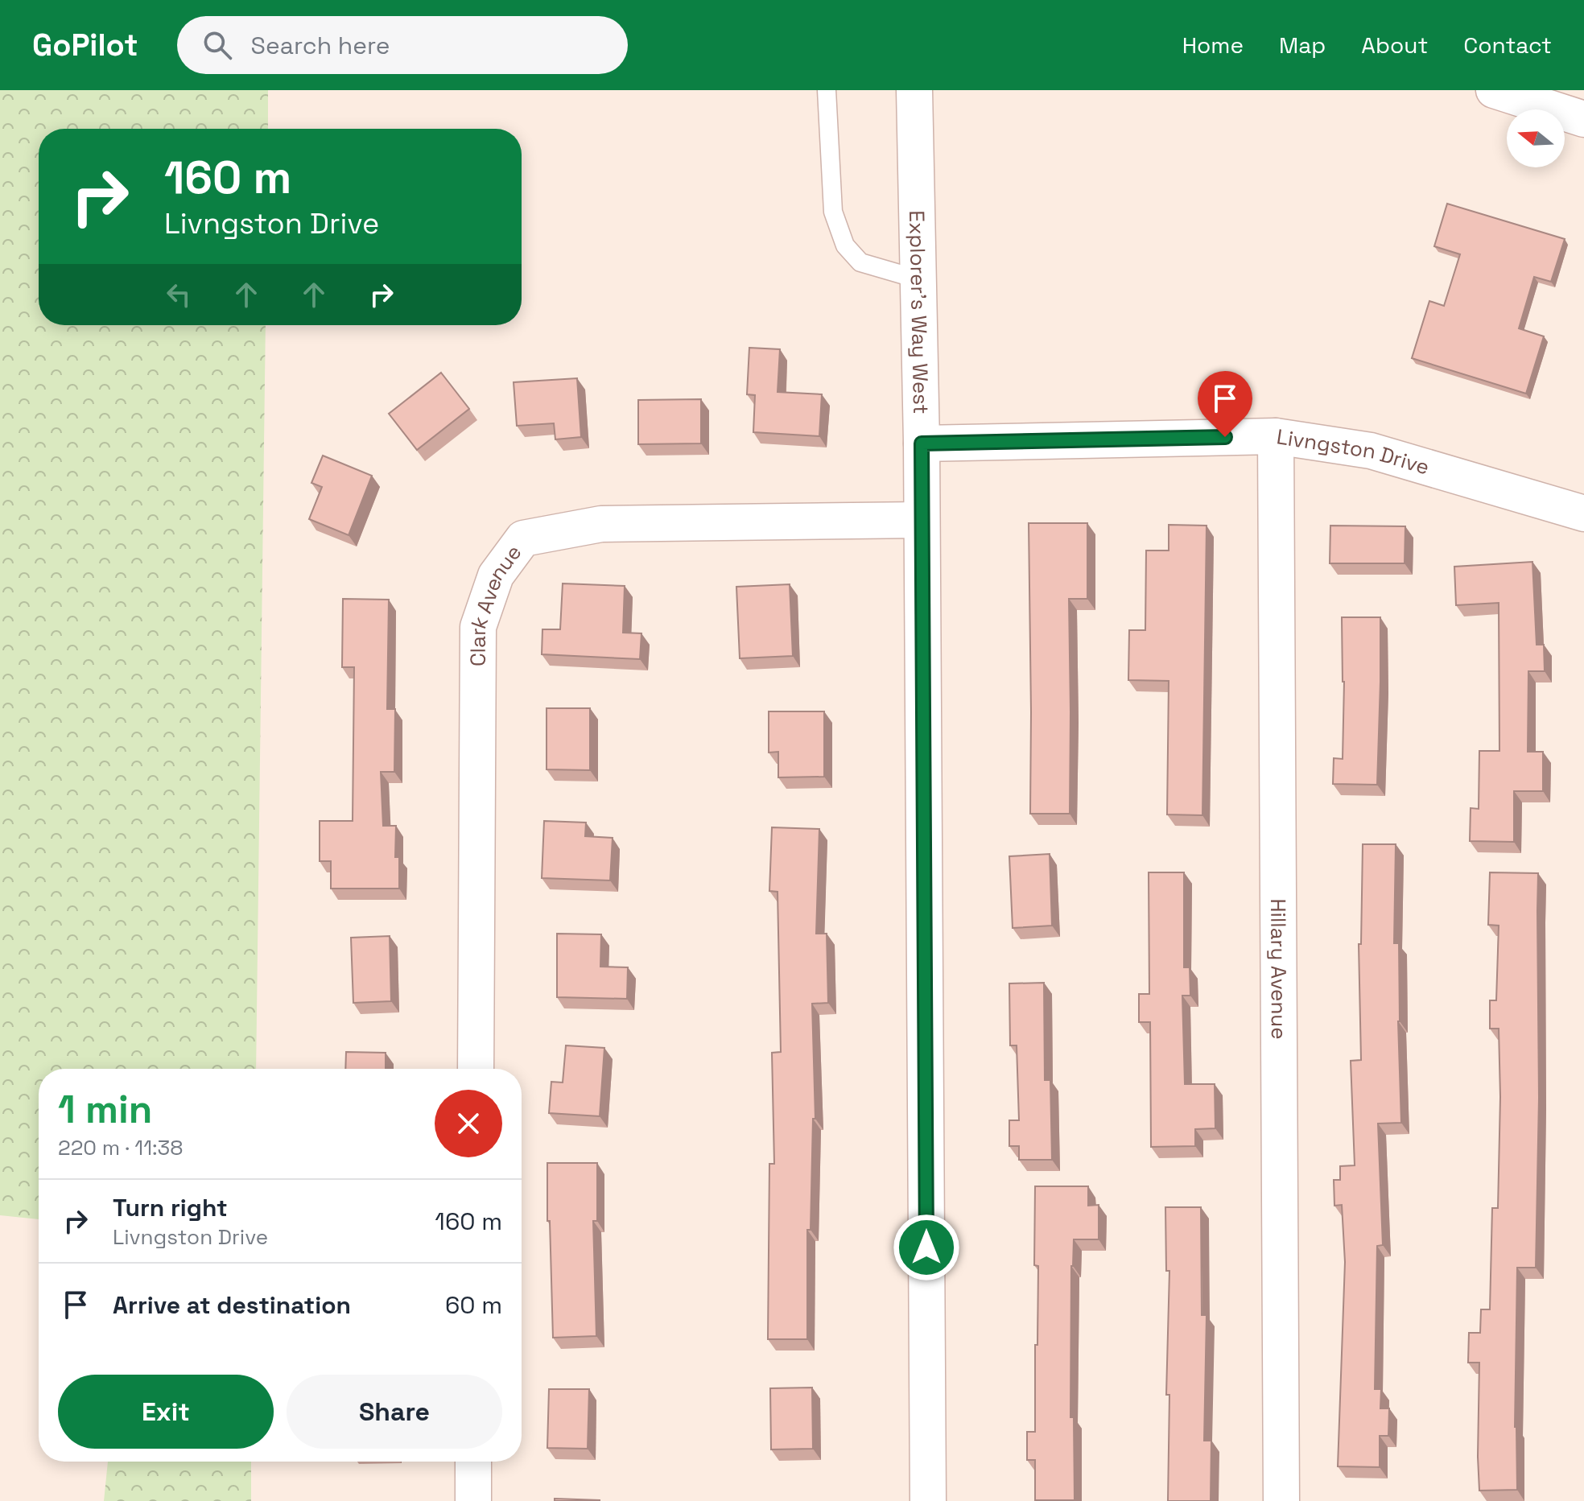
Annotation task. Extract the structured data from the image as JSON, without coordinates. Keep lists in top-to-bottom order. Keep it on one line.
{"streets":{"street":["Explorer's Way West","Livngston Drive","Clark Avenue","Hillary Avenue"]},"crossings":[["Explorer's Way West","Livngston Drive"],["Explorer's Way West","Clark Avenue"],["Livngston Drive","Hillary Avenue"]],"north":"left","page":{"header":"GoPilot","search":"Search here","nav":["Home","Map","About","Contact"],"turn":["160 m","Livngston Drive"],"heading":["1 min","220 m · 11:38"],"list":[{"name":"Turn right","note":"Livngston Drive","value":"160 m"},{"name":"Arrive at destination","value":"60 m"}],"buttons":["Exit","Share"]}}
